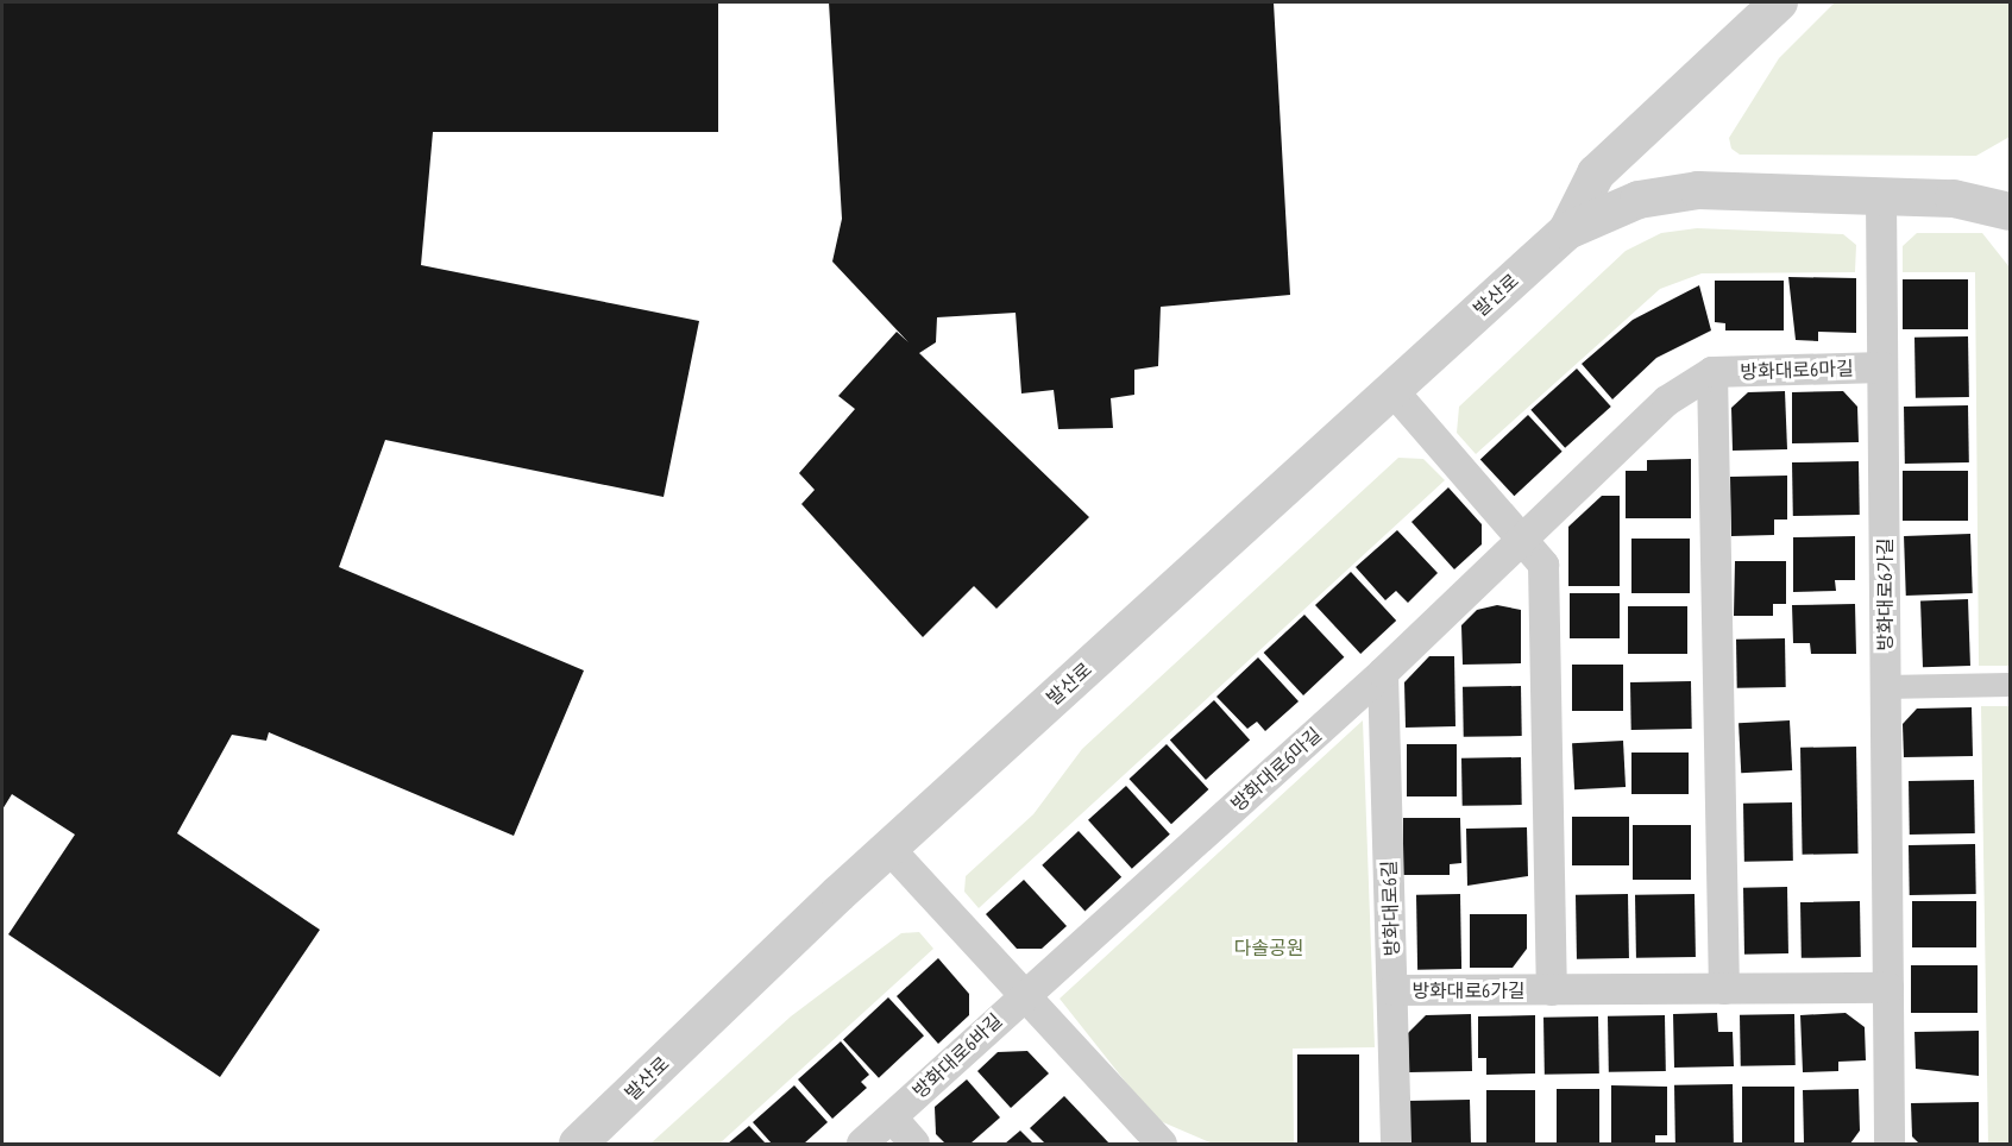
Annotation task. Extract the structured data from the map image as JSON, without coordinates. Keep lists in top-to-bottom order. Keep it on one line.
{"streets":{"street":["발산로","방화대로6마길","방화대로6가길","방화대로6길","방화대로6바길"]},"crossings":[["발산로","방화대로6가길"],["방화대로6마길","방화대로6가길"],["방화대로6마길","방화대로6길"],["방화대로6마길","방화대로6바길"],["방화대로6가길","방화대로6길"]],"parks":["다솔공원"]}
